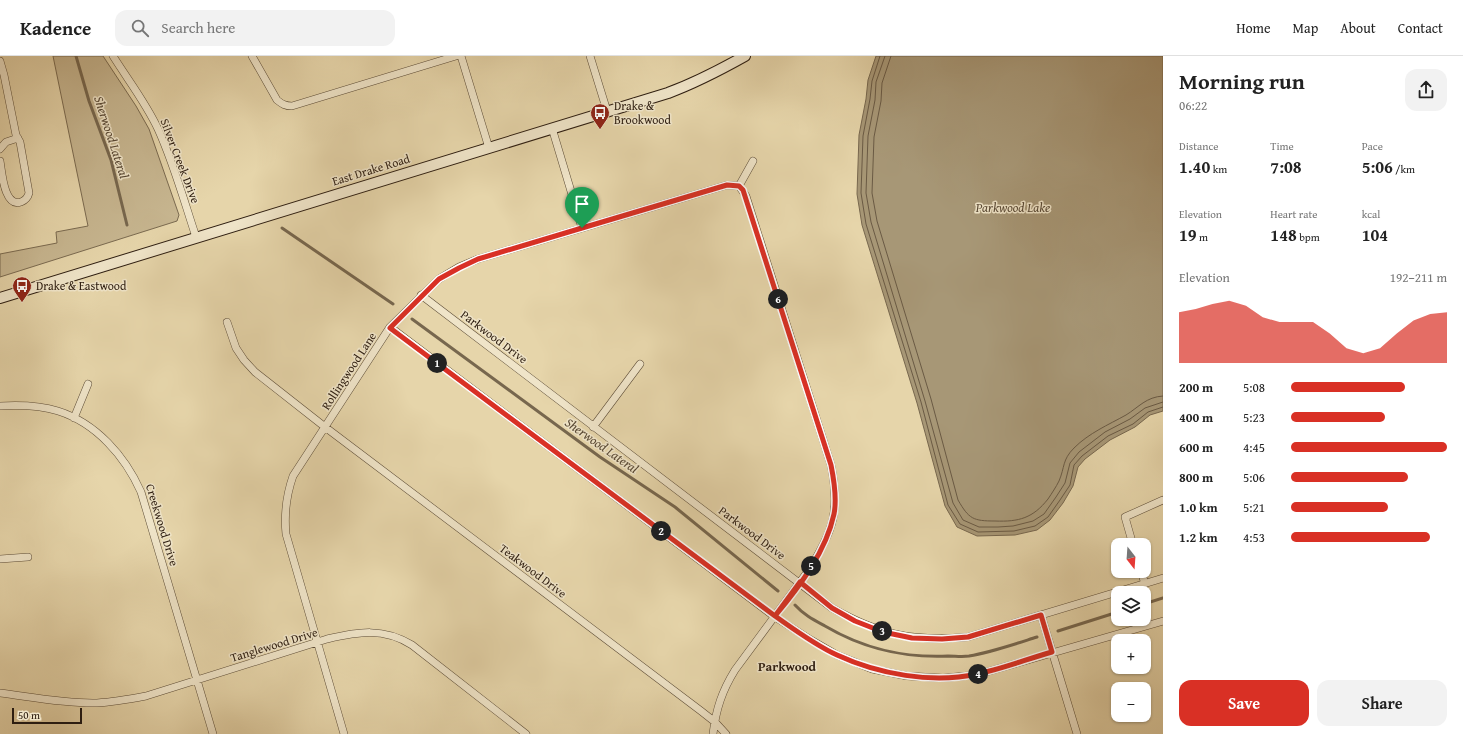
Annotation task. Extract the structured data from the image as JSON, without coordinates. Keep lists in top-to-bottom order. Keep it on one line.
{"streets":{"main road":["East Drake Road"],"street":["Silver Creek Drive","Parkwood Drive","Rollingwood Lane","Creekwood Drive","Teakwood Drive","Tanglewood Drive"]},"crossings":[["Silver Creek Drive","East Drake Road"],["Parkwood Drive","Rollingwood Lane"],["Rollingwood Lane","Teakwood Drive"],["Rollingwood Lane","Tanglewood Drive"],["Creekwood Drive","Tanglewood Drive"]],"districts":["Parkwood"],"water":["Sherwood Lateral","Parkwood Lake"],"places":{"bus stop":["Drake & Brookwood","Drake & Eastwood"]},"scale_bar":"50 m","north":"bottom","page":{"header":"Kadence","search":"Search here","nav":["Home","Map","About","Contact"],"heading":["Morning run","06:22"],"stats":[["Distance","1.40 km"],["Time","7:08"],["Pace","5:06 /km"],["Elevation","19 m"],["Heart rate","148 bpm"],["kcal","104"]],"chart":["Elevation","192–211 m"],"pins":["6","1","2","5","3","4"],"list":[{"name":"200 m","note":"5:08"},{"name":"400 m","note":"5:23"},{"name":"600 m","note":"4:45"},{"name":"800 m","note":"5:06"},{"name":"1.0 km","note":"5:21"},{"name":"1.2 km","note":"4:53"}],"map_buttons":["+","−"],"buttons":["Save","Share"],"scale":"50 m"}}
